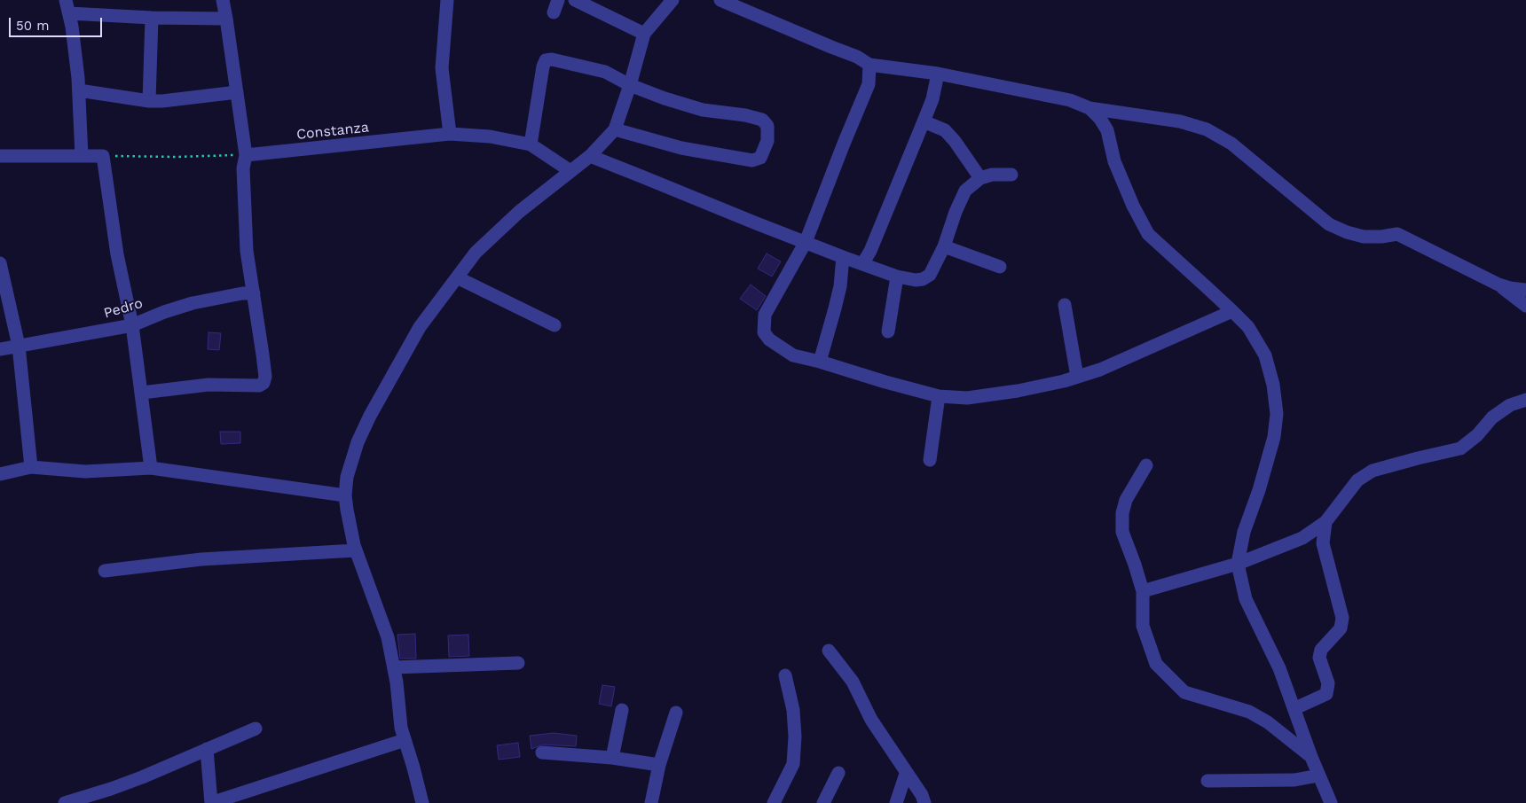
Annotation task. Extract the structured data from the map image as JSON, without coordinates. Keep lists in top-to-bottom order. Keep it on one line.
{"streets":{"street":["Constanza","Pedro"]},"scale_bar":"50 m"}
